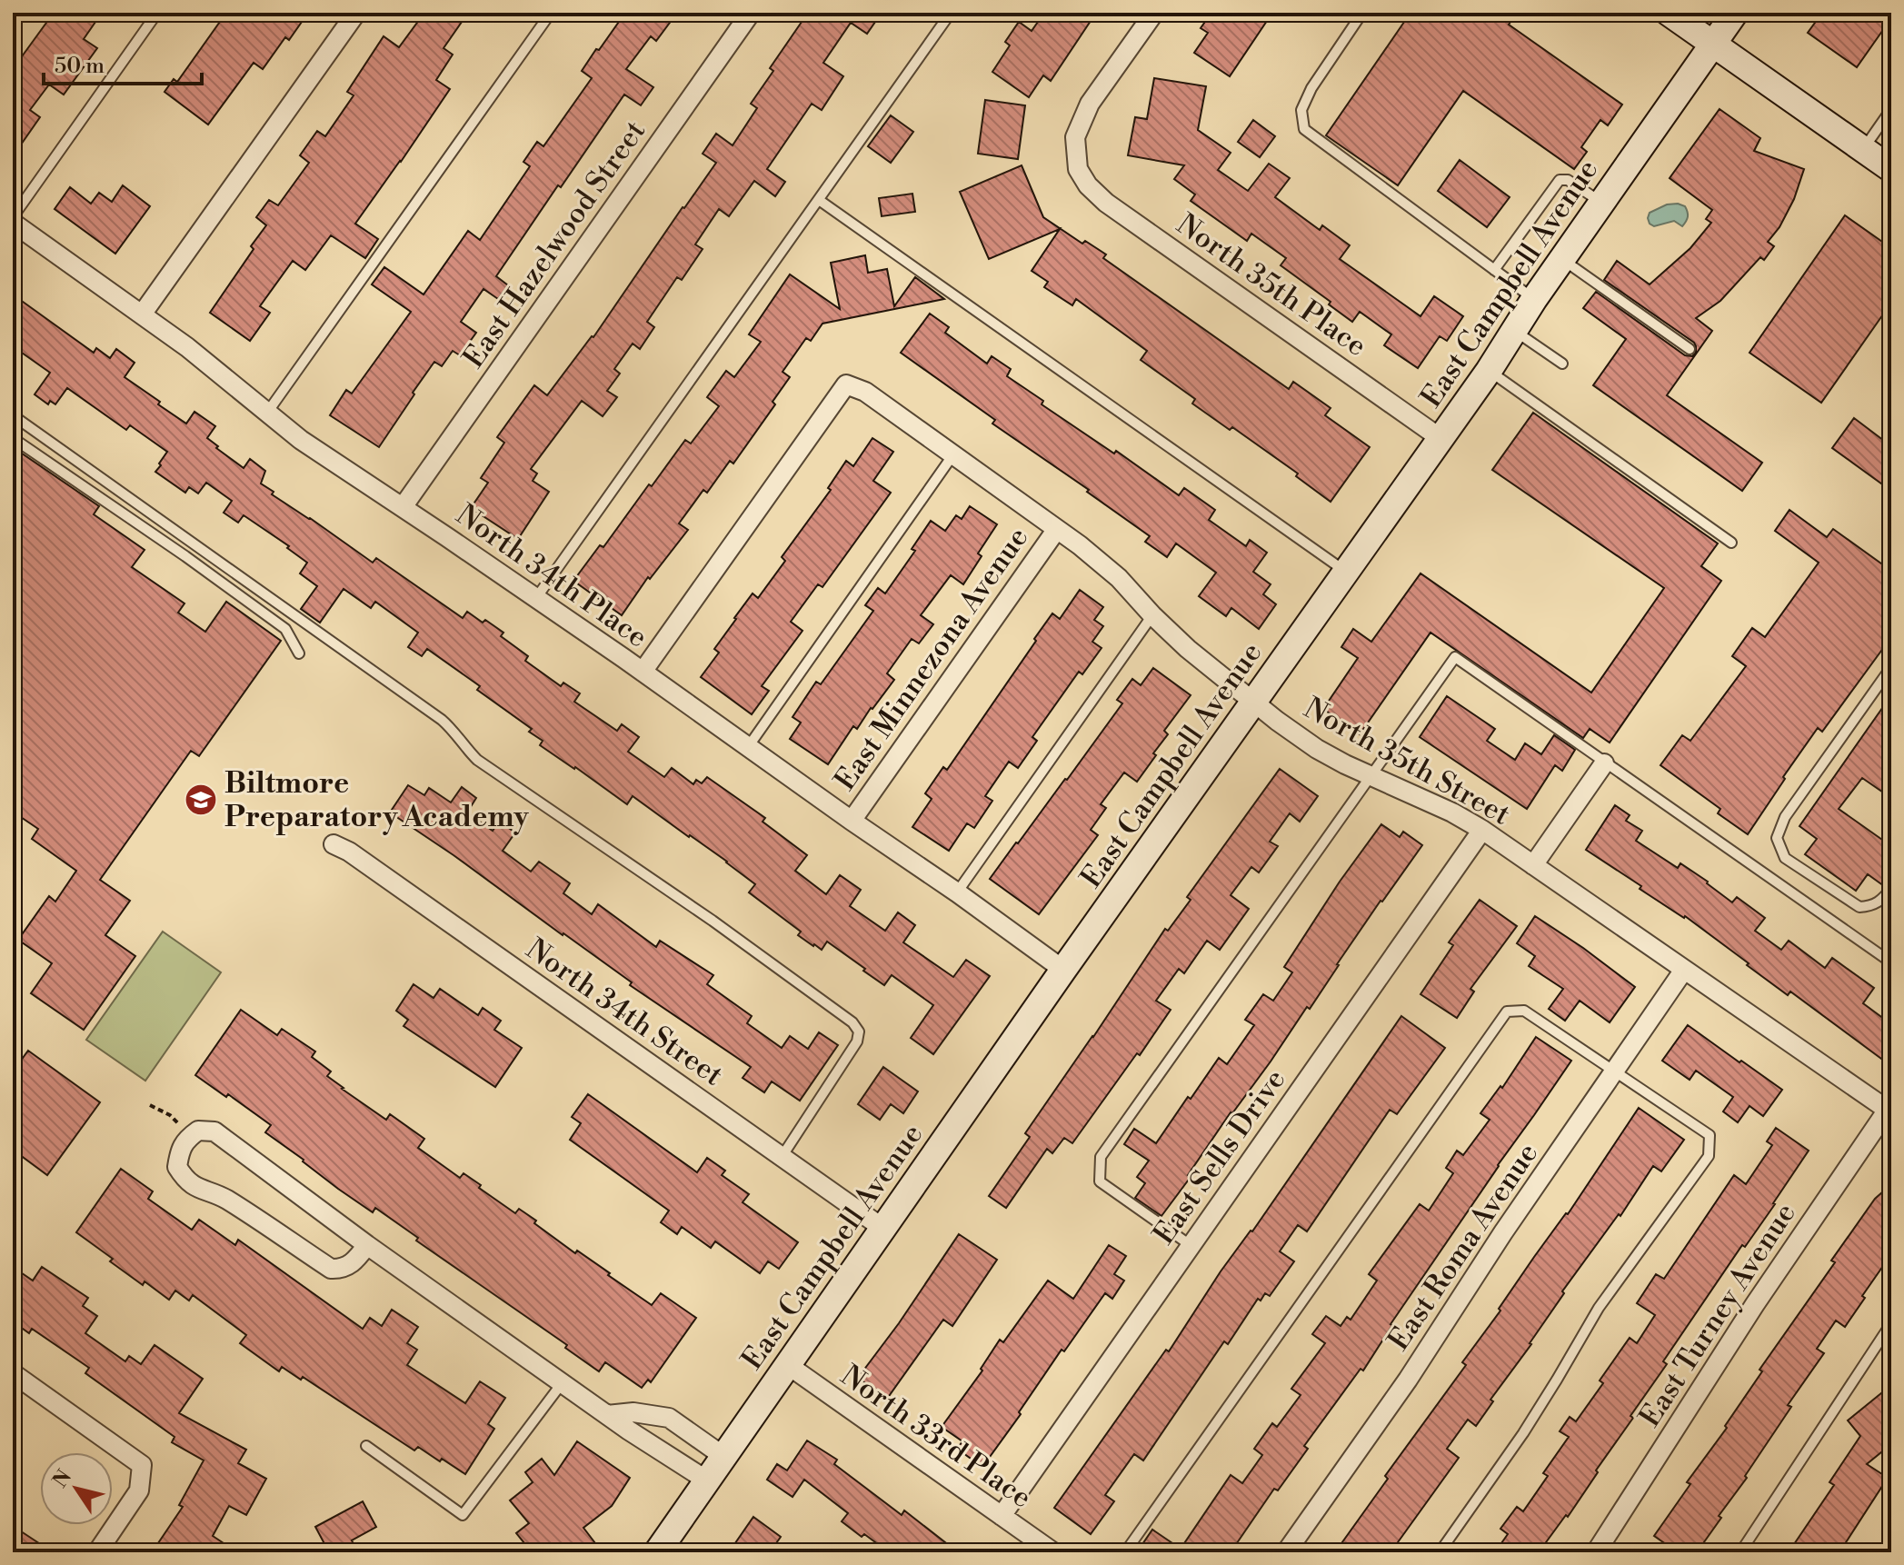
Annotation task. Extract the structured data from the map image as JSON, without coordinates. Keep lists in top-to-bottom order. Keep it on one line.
{"streets":{"street":["East Hazelwood Street","East Campbell Avenue","North 35th Place","North 34th Place","East Minnezona Avenue","North 35th Street","North 34th Street","East Sells Drive","East Roma Avenue","East Turney Avenue","North 33rd Place"]},"crossings":[["East Hazelwood Street","North 34th Place"],["East Campbell Avenue","North 35th Place"],["East Campbell Avenue","North 34th Place"],["East Campbell Avenue","North 35th Street"],["East Campbell Avenue","North 34th Street"],["East Campbell Avenue","North 33rd Place"],["North 34th Place","East Minnezona Avenue"],["North 34th Place","North 35th Street"],["East Minnezona Avenue","North 35th Street"],["North 35th Street","East Sells Drive"],["North 35th Street","East Roma Avenue"],["North 35th Street","East Turney Avenue"],["East Sells Drive","North 33rd Place"]],"places":{"school or university":["Biltmore Preparatory Academy"]},"scale_bar":"50 m","north":"top left"}
